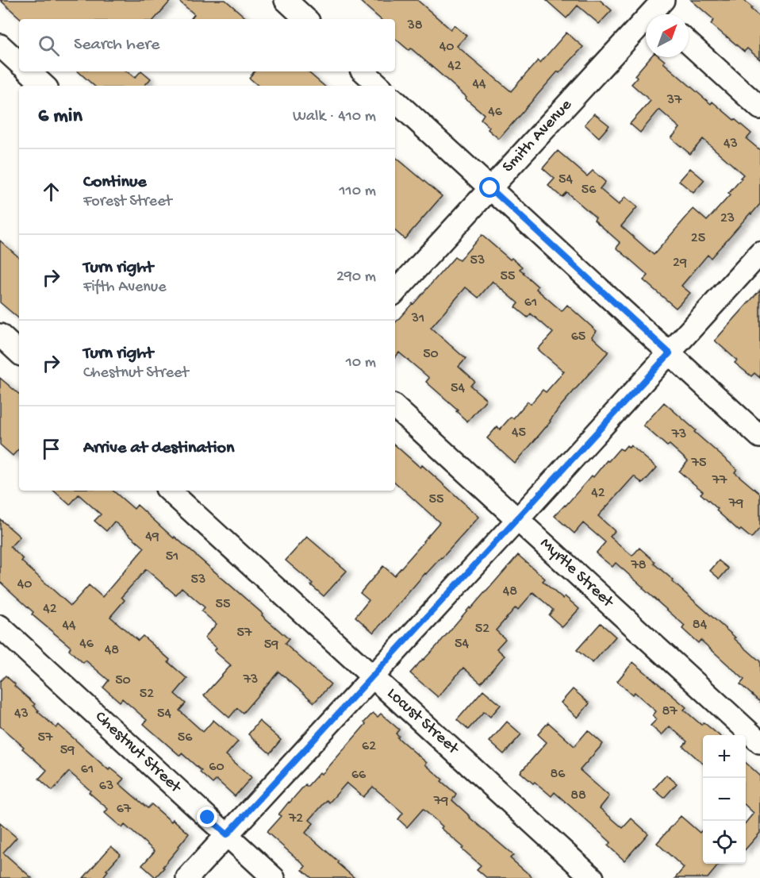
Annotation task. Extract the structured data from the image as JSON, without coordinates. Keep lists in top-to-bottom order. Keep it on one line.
{"streets":{"street":["Smith Avenue","Myrtle Street","Locust Street","Chestnut Street"]},"house_numbers":["38","40","42","44","37","46","43","54","56","23","25","53","29","55","61","31","65","50","54","45","73","75","77","42","55","79","49","51","78","53","40","48","55","42","84","44","52","57","46","54","59","48","73","50","52","87","43","54","57","56","62","59","60","61","86","66","63","88","79","67","72"],"north":"top right","page":{"search":"Search here","heading":["6 min","Walk · 410 m"],"list":[["Continue","Forest Street","110 m"],["Turn right","Fifth Avenue","290 m"],["Turn right","Chestnut Street","10 m"],"Arrive at destination"],"map_buttons":["+","−"]}}
